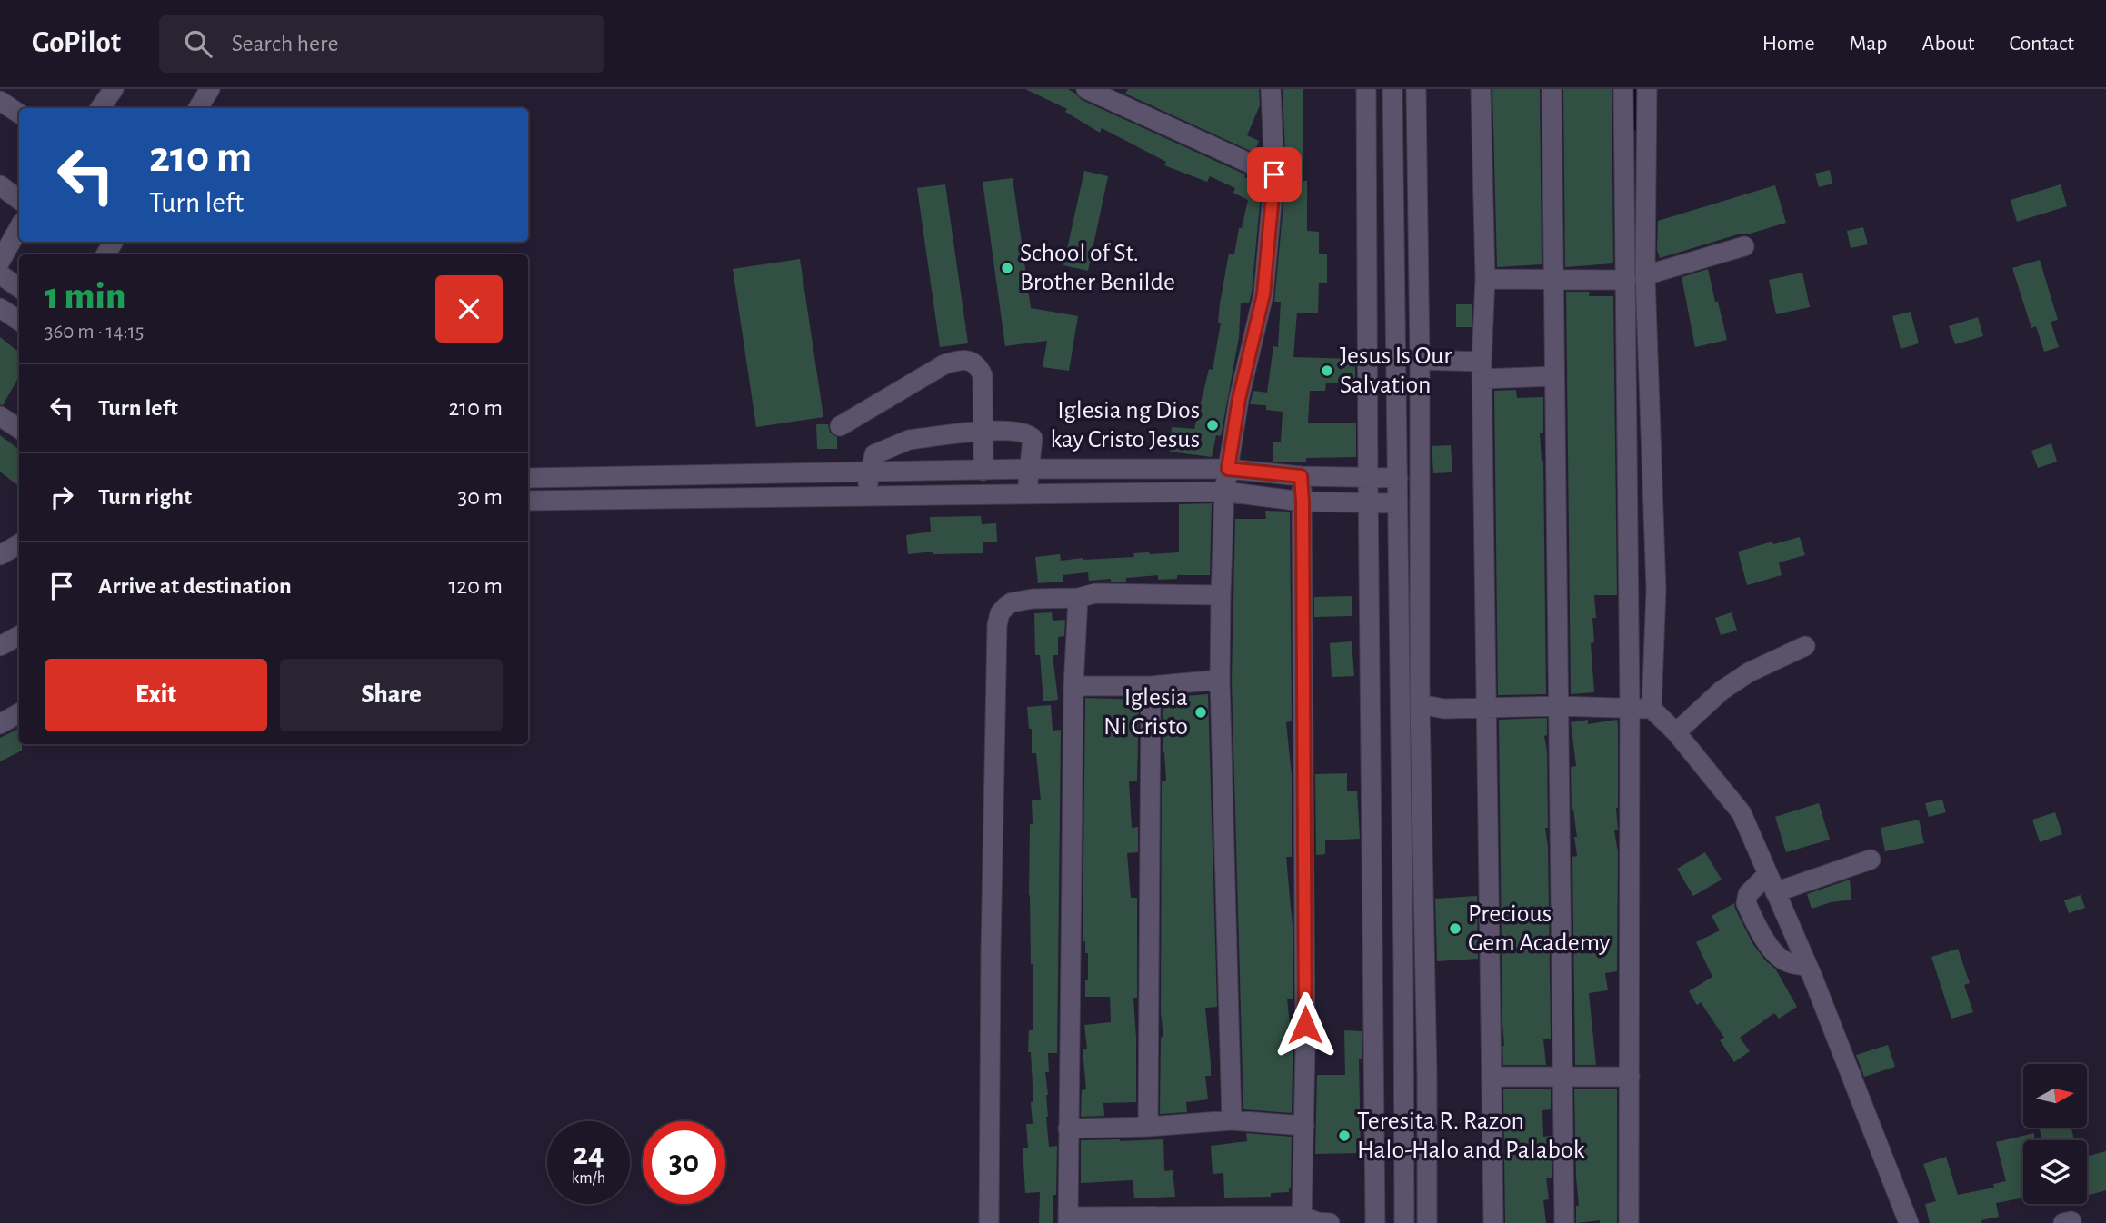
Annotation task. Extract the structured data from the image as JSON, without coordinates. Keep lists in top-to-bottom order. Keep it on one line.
{"places":["School of St. Brother Benilde","Jesus Is Our Salvation","Iglesia ng Dios kay Cristo Jesus","Iglesia Ni Cristo","Precious Gem Academy","Teresita R. Razon Halo-Halo and Palabok"],"north":"right","page":{"header":"GoPilot","search":"Search here","nav":["Home","Map","About","Contact"],"turn":["210 m","Turn left"],"heading":["1 min","360 m · 14:15"],"list":[{"name":"Turn left","value":"210 m"},{"name":"Turn right","value":"30 m"},{"name":"Arrive at destination","value":"120 m"}],"buttons":["Exit","Share"],"speed":"24 km/h","limit":"30"}}
